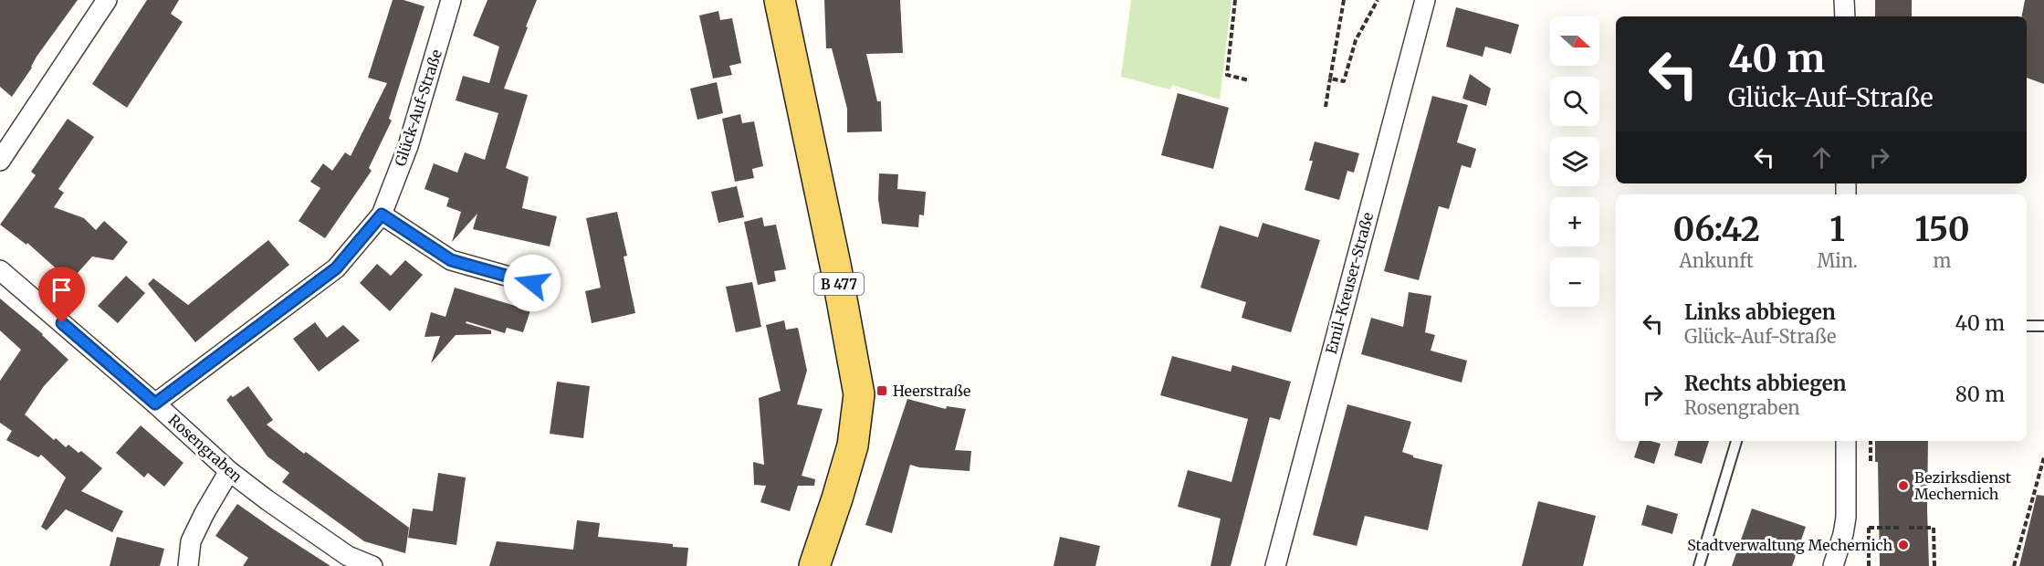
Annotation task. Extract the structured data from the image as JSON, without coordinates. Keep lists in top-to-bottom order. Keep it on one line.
{"streets":{"main road":["B 477"],"street":["Glück-Auf-Straße","Emil-Kreuser-Straße","Rosengraben"]},"crossings":[["Glück-Auf-Straße","Rosengraben"]],"places":{"transit":["Heerstraße"],"other":["Bezirksdienst Mechernich","Stadtverwaltung Mechernich"]},"north":"right","page":{"map_buttons":["+","−"],"turn":["40 m","Glück-Auf-Straße"],"eta":["06:42","Ankunft","1","Min.","150","m"],"list":[{"name":"Links abbiegen","note":"Glück-Auf-Straße","value":"40 m"},{"name":"Rechts abbiegen","note":"Rosengraben","value":"80 m"}]}}
